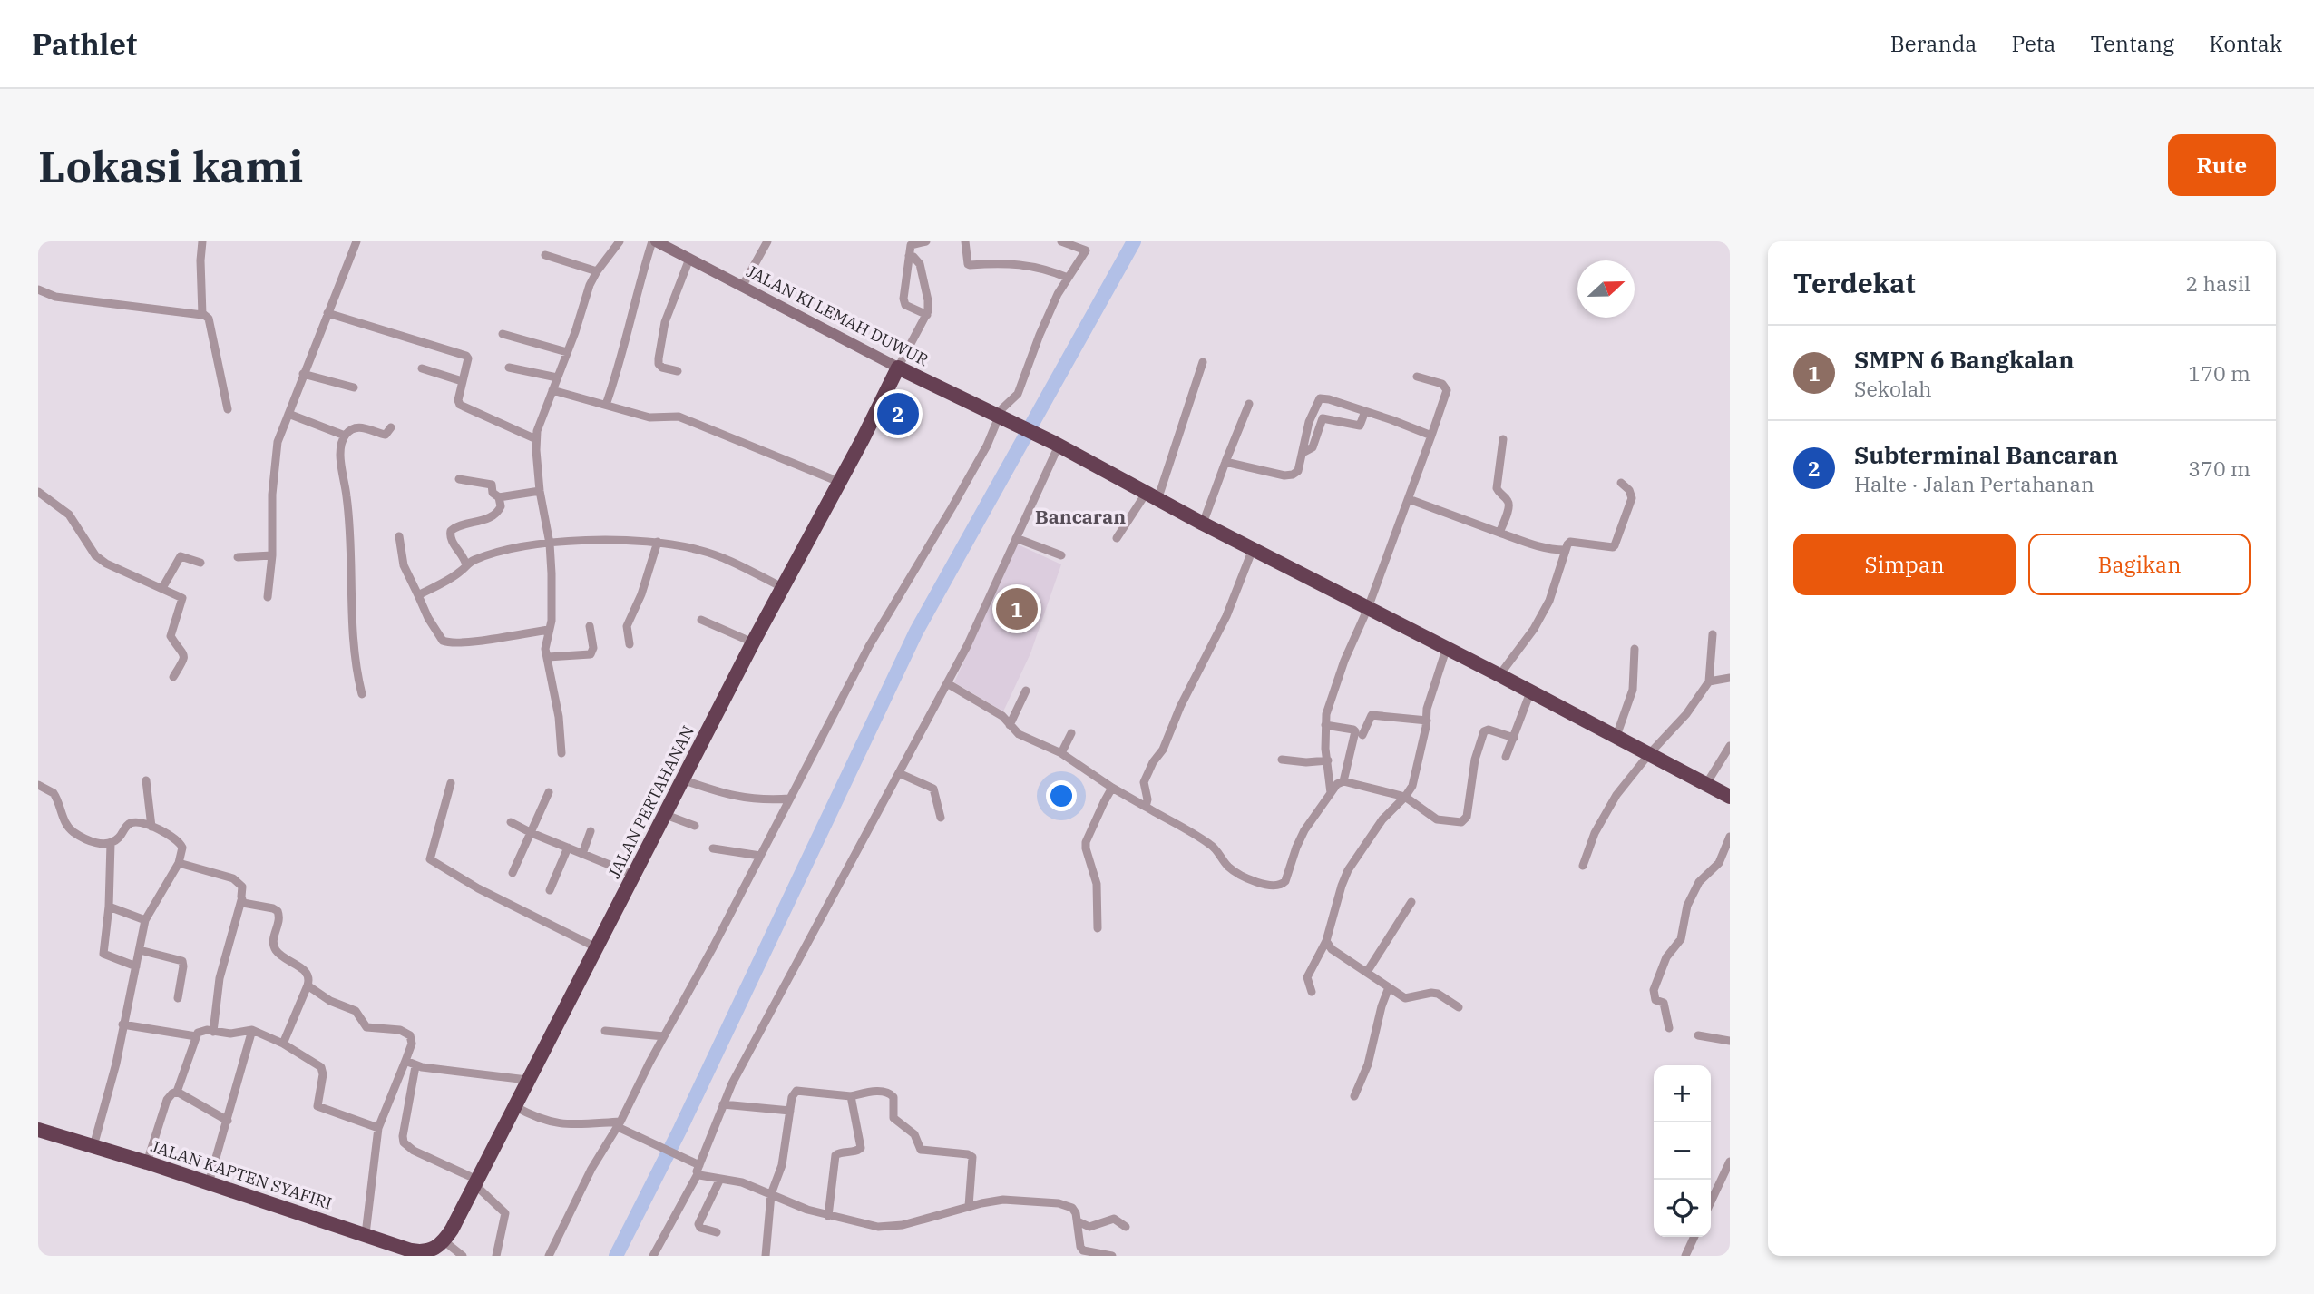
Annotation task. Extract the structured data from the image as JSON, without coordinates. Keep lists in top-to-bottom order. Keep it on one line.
{"streets":{"highway":["JALAN KI LEMAH DUWUR","JALAN PERTAHANAN","JALAN KAPTEN SYAFIRI"]},"crossings":[["JALAN KI LEMAH DUWUR","JALAN PERTAHANAN"],["JALAN PERTAHANAN","JALAN KAPTEN SYAFIRI"]],"districts":["Bancaran"],"north":"right","page":{"header":"Pathlet","nav":["Beranda","Peta","Tentang","Kontak"],"buttons":["Rute",["Simpan","Bagikan"]],"title":"Lokasi kami","heading":["Terdekat","2 hasil"],"list":[{"mark":"1","name":"SMPN 6 Bangkalan","note":"Sekolah","value":"170 m"},{"mark":"2","name":"Subterminal Bancaran","note":"Halte · Jalan Pertahanan","value":"370 m"}],"pins":["2","1"],"map_buttons":["+","−"]}}
